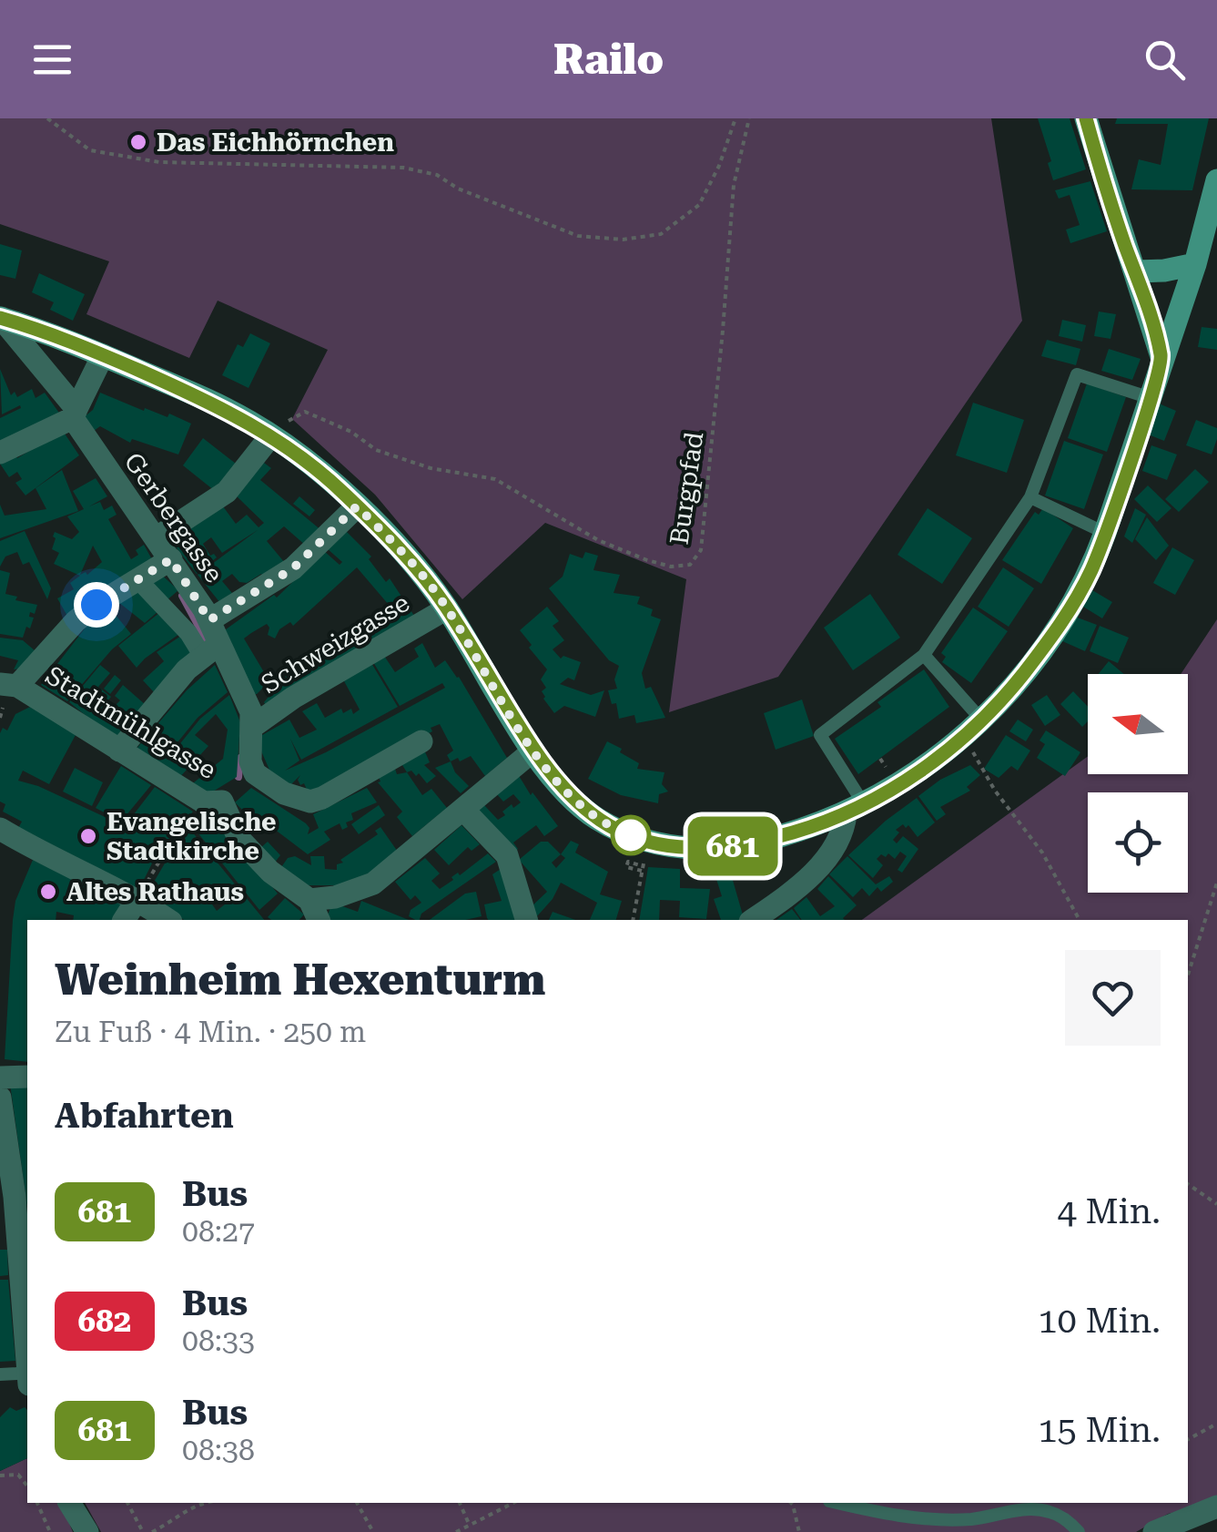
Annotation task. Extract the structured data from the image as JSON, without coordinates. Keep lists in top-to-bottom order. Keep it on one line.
{"streets":{"street":["Gerbergasse","Schweizgasse","Stadtmühlgasse"],"path":["Burgpfad"]},"crossings":[["Gerbergasse","Schweizgasse"]],"places":["Das Eichhörnchen","Evangelische Stadtkirche","Altes Rathaus"],"lines":["bus line 681"],"north":"left","page":{"header":"Railo","on_map":"681","heading":[["Weinheim Hexenturm","Zu Fuß · 4 Min. · 250 m"],"Abfahrten"],"list":[{"mark":"681","name":"Bus","note":"08:27","value":"4 Min."},{"mark":"682","name":"Bus","note":"08:33","value":"10 Min."},{"mark":"681","name":"Bus","note":"08:38","value":"15 Min."}]}}
